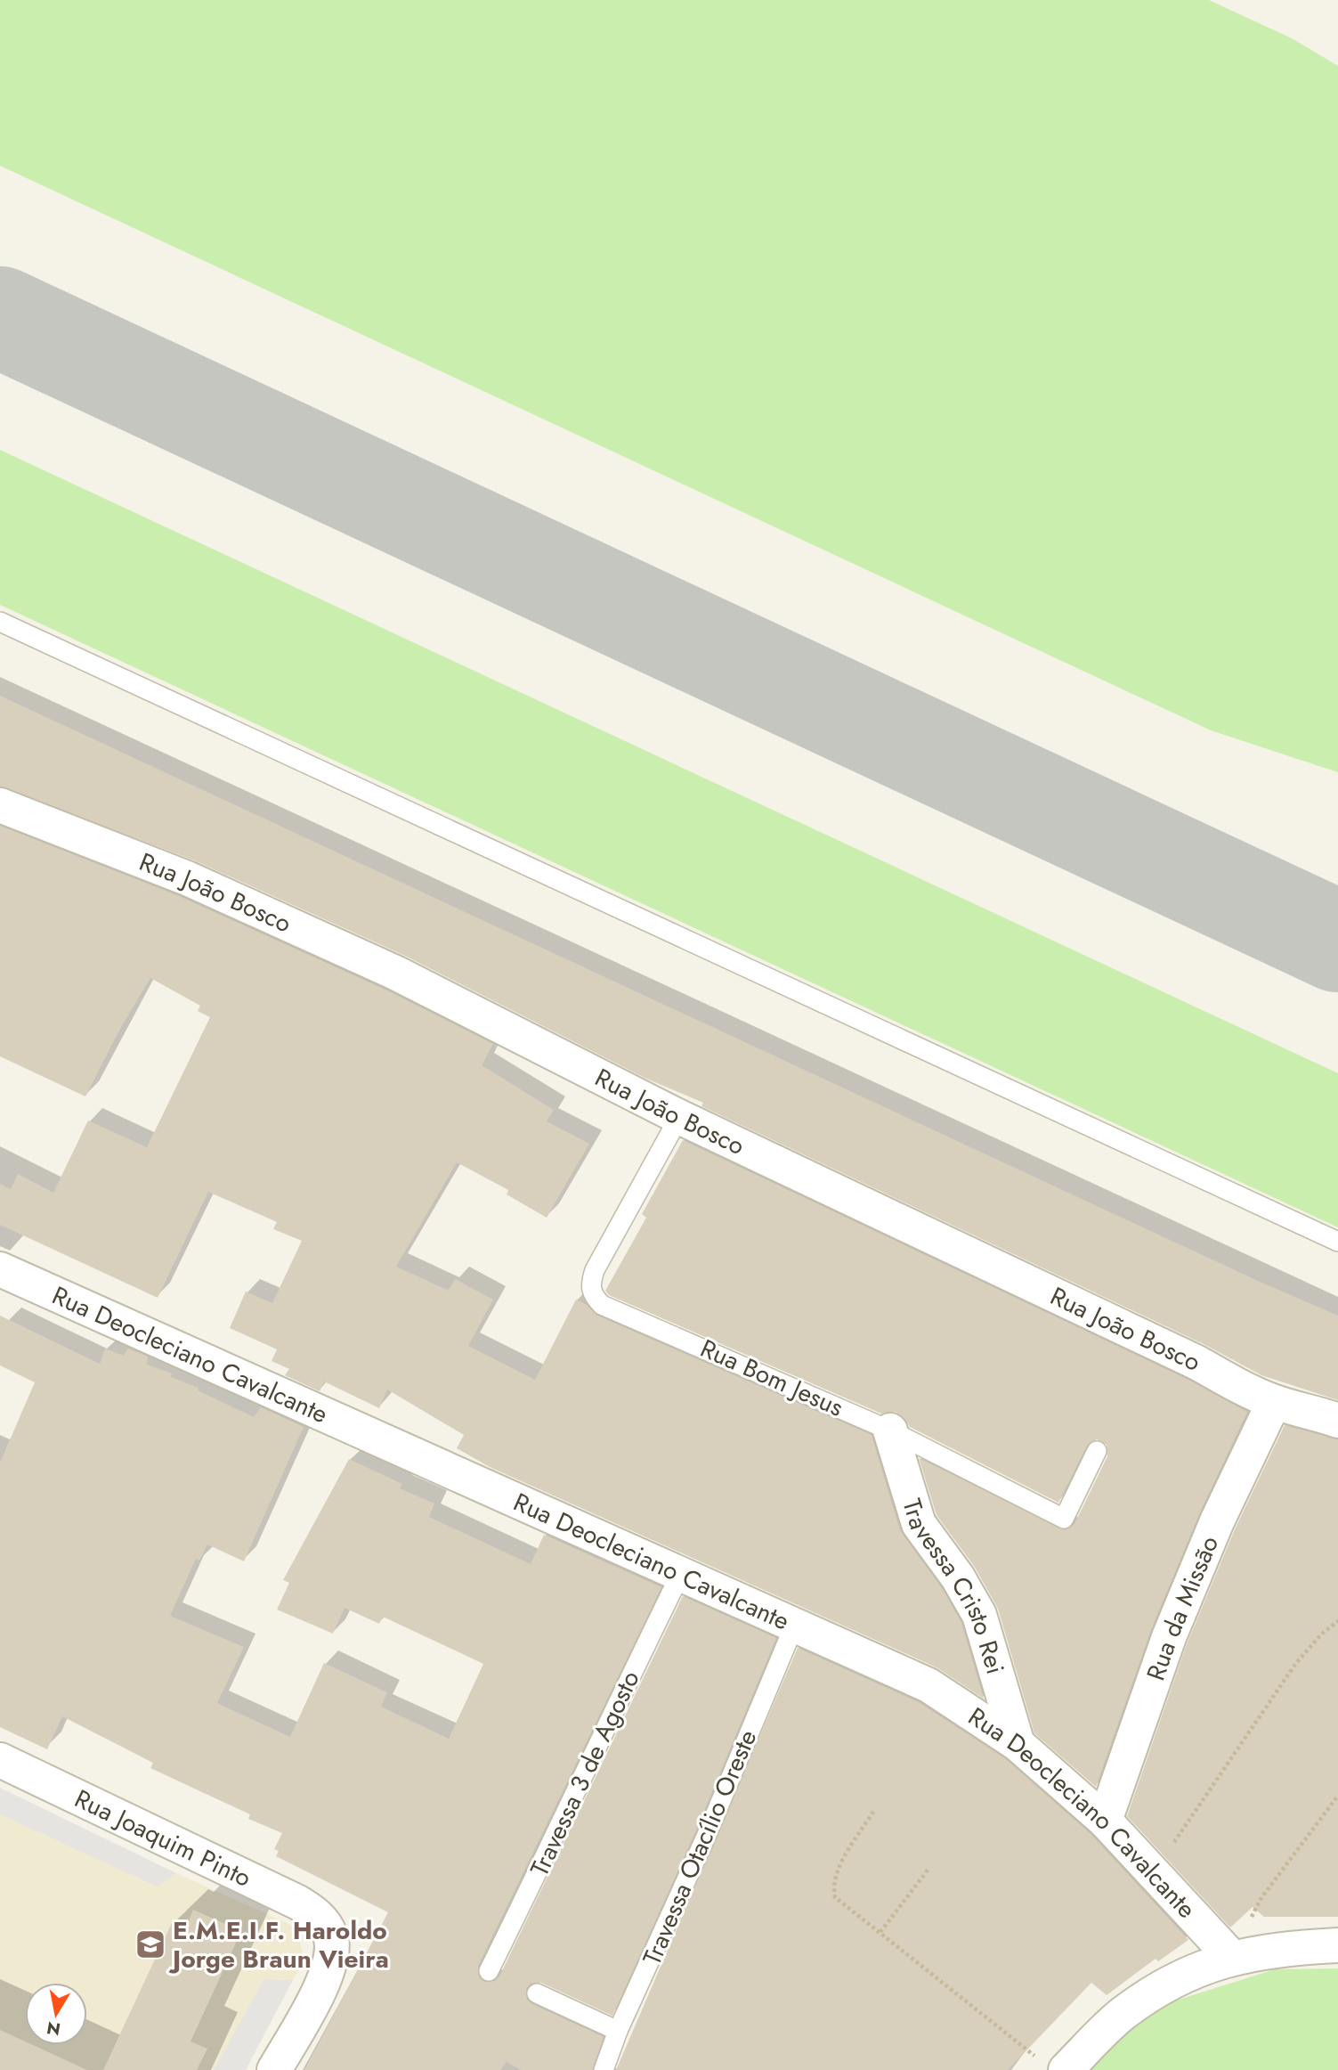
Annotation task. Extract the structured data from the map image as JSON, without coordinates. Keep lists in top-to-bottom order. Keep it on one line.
{"streets":{"street":["Rua João Bosco","Rua Deocleciano Cavalcante","Travessa Cristo Rei","Rua da Missão","Rua Joaquim Pinto"],"lane":["Rua Bom Jesus","Travessa 3 de Agosto","Travessa Otacílio Oreste"]},"crossings":[["Rua João Bosco","Rua Bom Jesus"],["Rua João Bosco","Rua da Missão"],["Rua Deocleciano Cavalcante","Travessa Cristo Rei"],["Rua Deocleciano Cavalcante","Rua da Missão"],["Rua Deocleciano Cavalcante","Travessa 3 de Agosto"],["Rua Deocleciano Cavalcante","Travessa Otacílio Oreste"],["Rua Bom Jesus","Travessa Cristo Rei"]],"places":{"school or university":["E.M.E.I.F. Haroldo Jorge Braun Vieira"]},"north":"bottom"}
